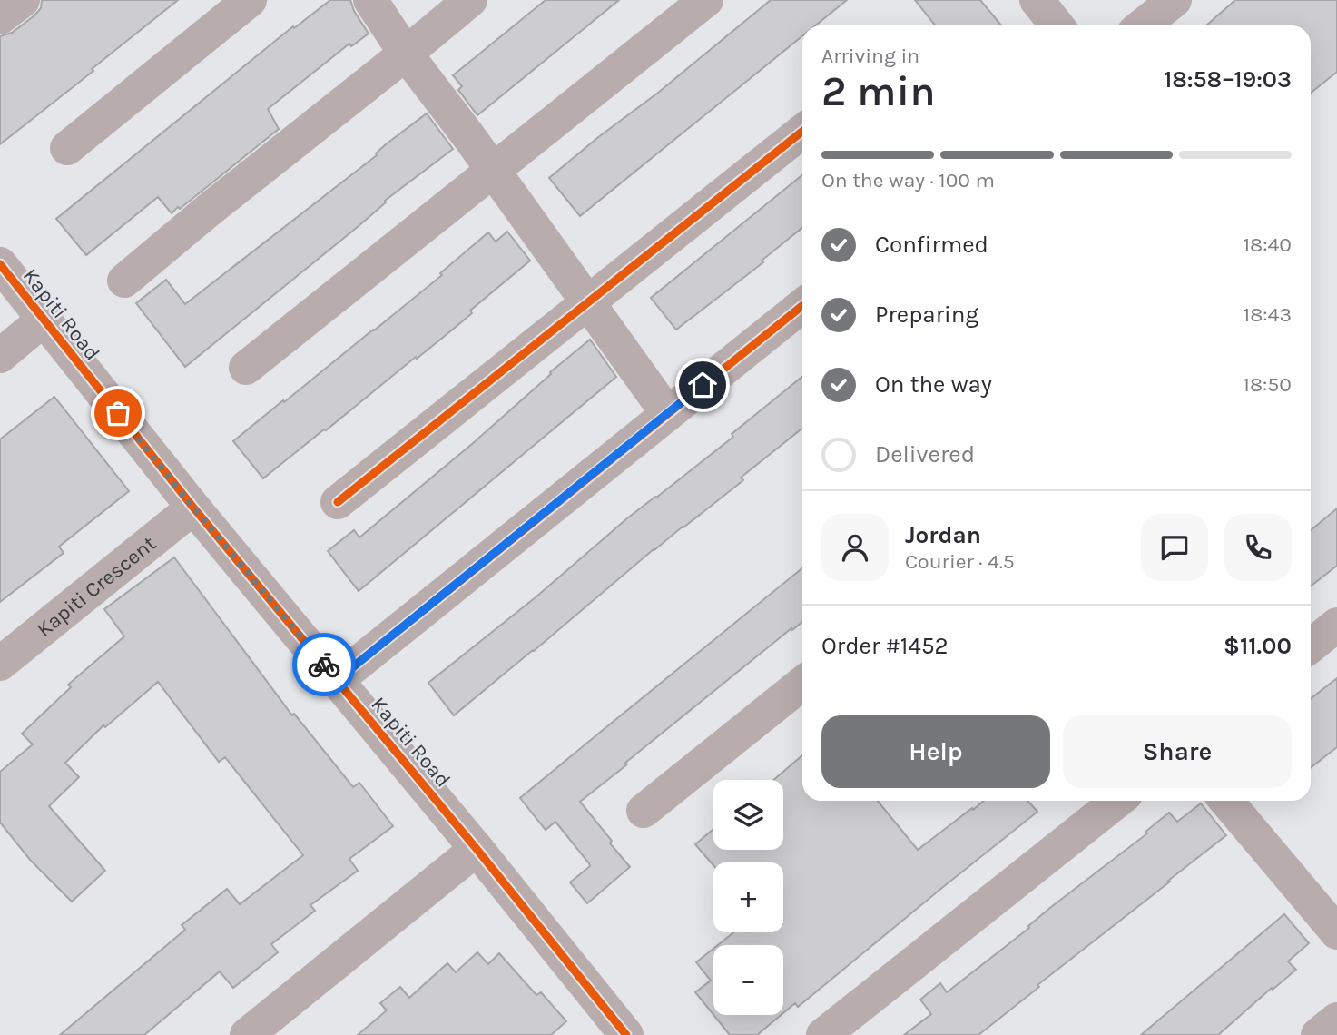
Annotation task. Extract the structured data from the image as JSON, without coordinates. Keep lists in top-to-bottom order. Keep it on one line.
{"streets":{"street":["Kapiti Road","Kapiti Crescent"]},"crossings":[["Kapiti Road","Kapiti Crescent"]],"page":{"heading":["2 min","Arriving in","18:58–19:03"],"panel":["Jordan","Courier · 4.5","Order #1452","$11.00"],"bar":"On the way · 100 m","list":[["Confirmed","18:40"],["Preparing","18:43"],["On the way","18:50"],"Delivered"],"buttons":["Help","Share"],"map_buttons":["+","−"]}}
